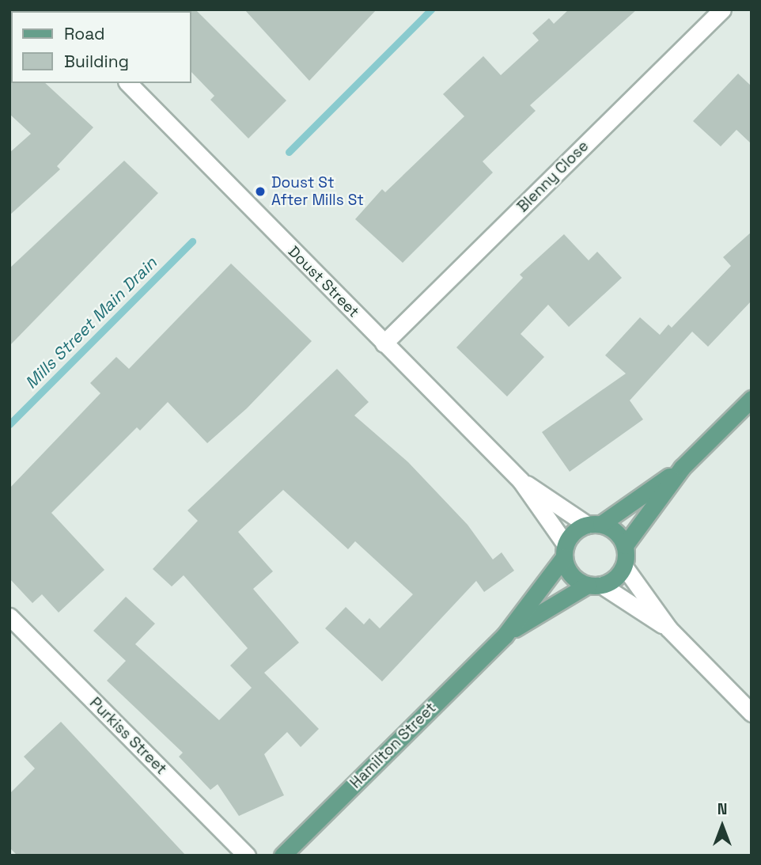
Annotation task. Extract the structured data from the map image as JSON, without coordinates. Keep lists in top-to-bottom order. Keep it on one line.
{"streets":{"main road":["Hamilton Street"],"street":["Blenny Close","Doust Street","Purkiss Street"]},"crossings":[["Blenny Close","Doust Street"],["Doust Street","Hamilton Street"]],"water":["Mills Street Main Drain"],"places":["Doust St After Mills St"],"legend":["Road","Building"],"north":"top"}
